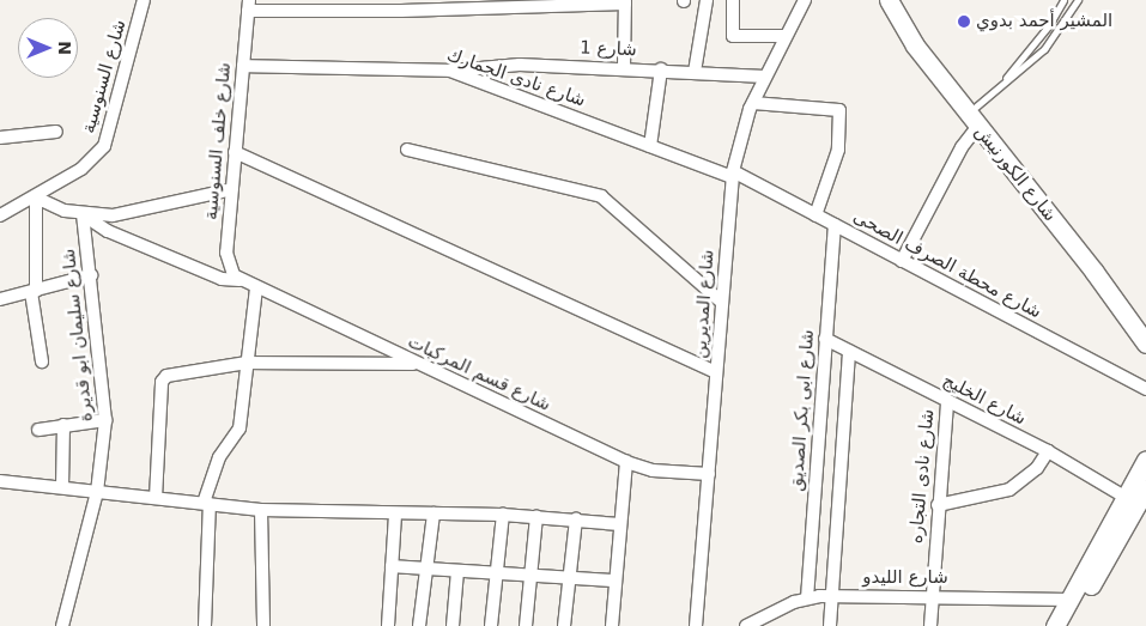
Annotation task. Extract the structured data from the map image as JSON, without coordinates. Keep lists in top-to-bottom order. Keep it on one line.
{"streets":{"street":["شارع 1","شارع السنوسية","شارع نادى الجمارك","شارع خلف السنوسية","شارع الكورنيش","شارع محطة الصرف الصحى","شارع المديرين","شارع سليمان ابو قديرة","شارع قسم المركبات","شارع الخليج","شارع ابى بكر الصديق","شارع نادى التجاره","شارع الليدو"]},"crossings":[["شارع 1","شارع نادى الجمارك"],["شارع 1","شارع المديرين"],["شارع نادى الجمارك","شارع خلف السنوسية"],["شارع نادى الجمارك","شارع محطة الصرف الصحى"],["شارع نادى الجمارك","شارع المديرين"],["شارع خلف السنوسية","شارع قسم المركبات"],["شارع محطة الصرف الصحى","شارع المديرين"],["شارع محطة الصرف الصحى","شارع ابى بكر الصديق"],["شارع المديرين","شارع قسم المركبات"],["شارع سليمان ابو قديرة","شارع قسم المركبات"],["شارع الخليج","شارع ابى بكر الصديق"],["شارع الخليج","شارع نادى التجاره"],["شارع ابى بكر الصديق","شارع الليدو"],["شارع نادى التجاره","شارع الليدو"]],"places":["المشير أحمد بدوي"],"north":"right"}
